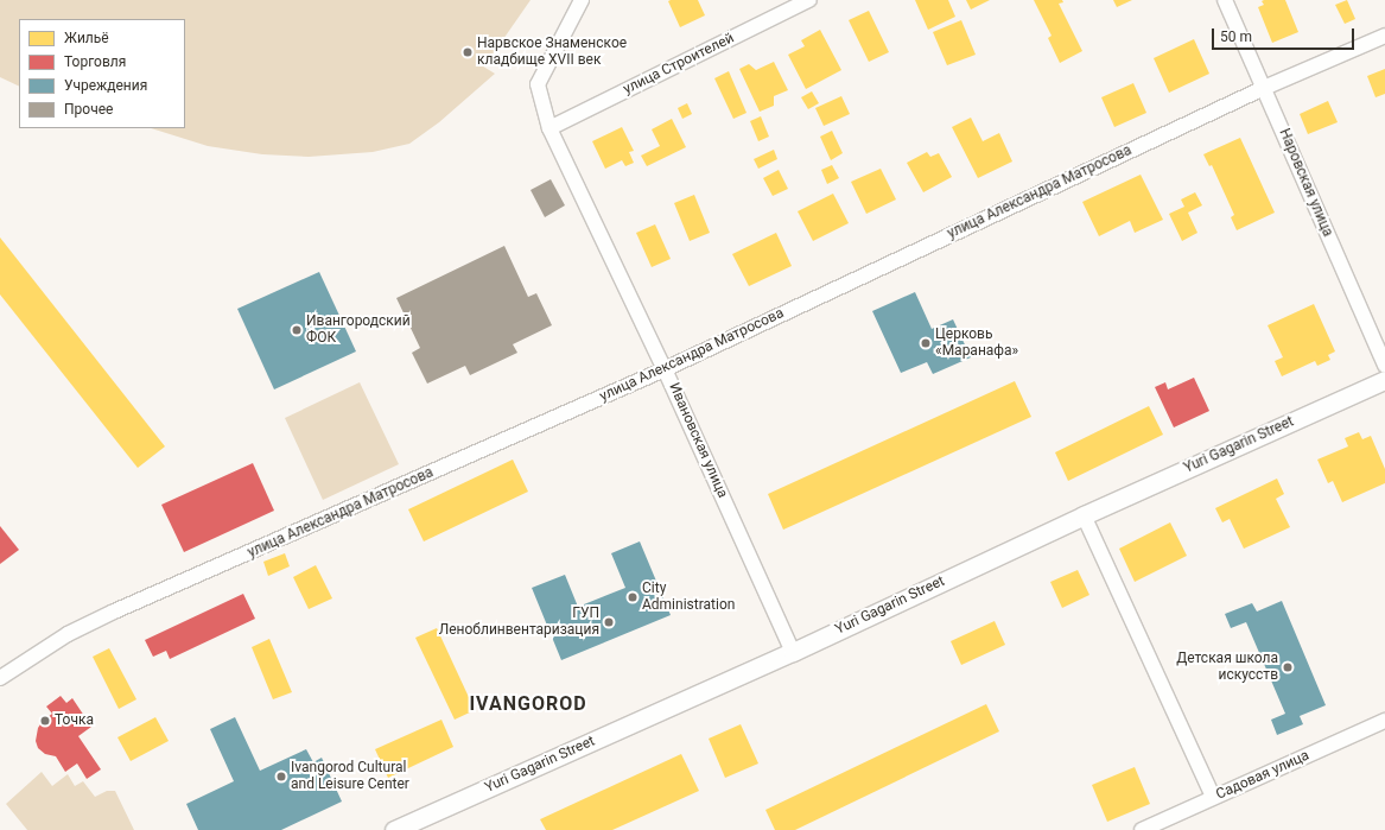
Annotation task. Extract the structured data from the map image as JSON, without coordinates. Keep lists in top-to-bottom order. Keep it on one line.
{"streets":{"street":["улица Строителей","Наровская улица","улица Александра Матросова","Ивановская улица","Yuri Gagarin Street","Садовая улица"]},"crossings":[["улица Строителей","Ивановская улица"],["Наровская улица","улица Александра Матросова"],["улица Александра Матросова","Ивановская улица"],["Ивановская улица","Yuri Gagarin Street"]],"districts":["IVANGOROD"],"places":["Нарвское Знаменское кладбище XVII век","Ивангородский ФОК","Церковь «Маранафа»","City Administration","ГУП Леноблинвентаризация","Детская школа искусств","Точка","Ivangorod Cultural and Leisure Center"],"legend":["Жильё","Торговля","Учреждения","Прочее"],"scale_bar":"50 m"}
